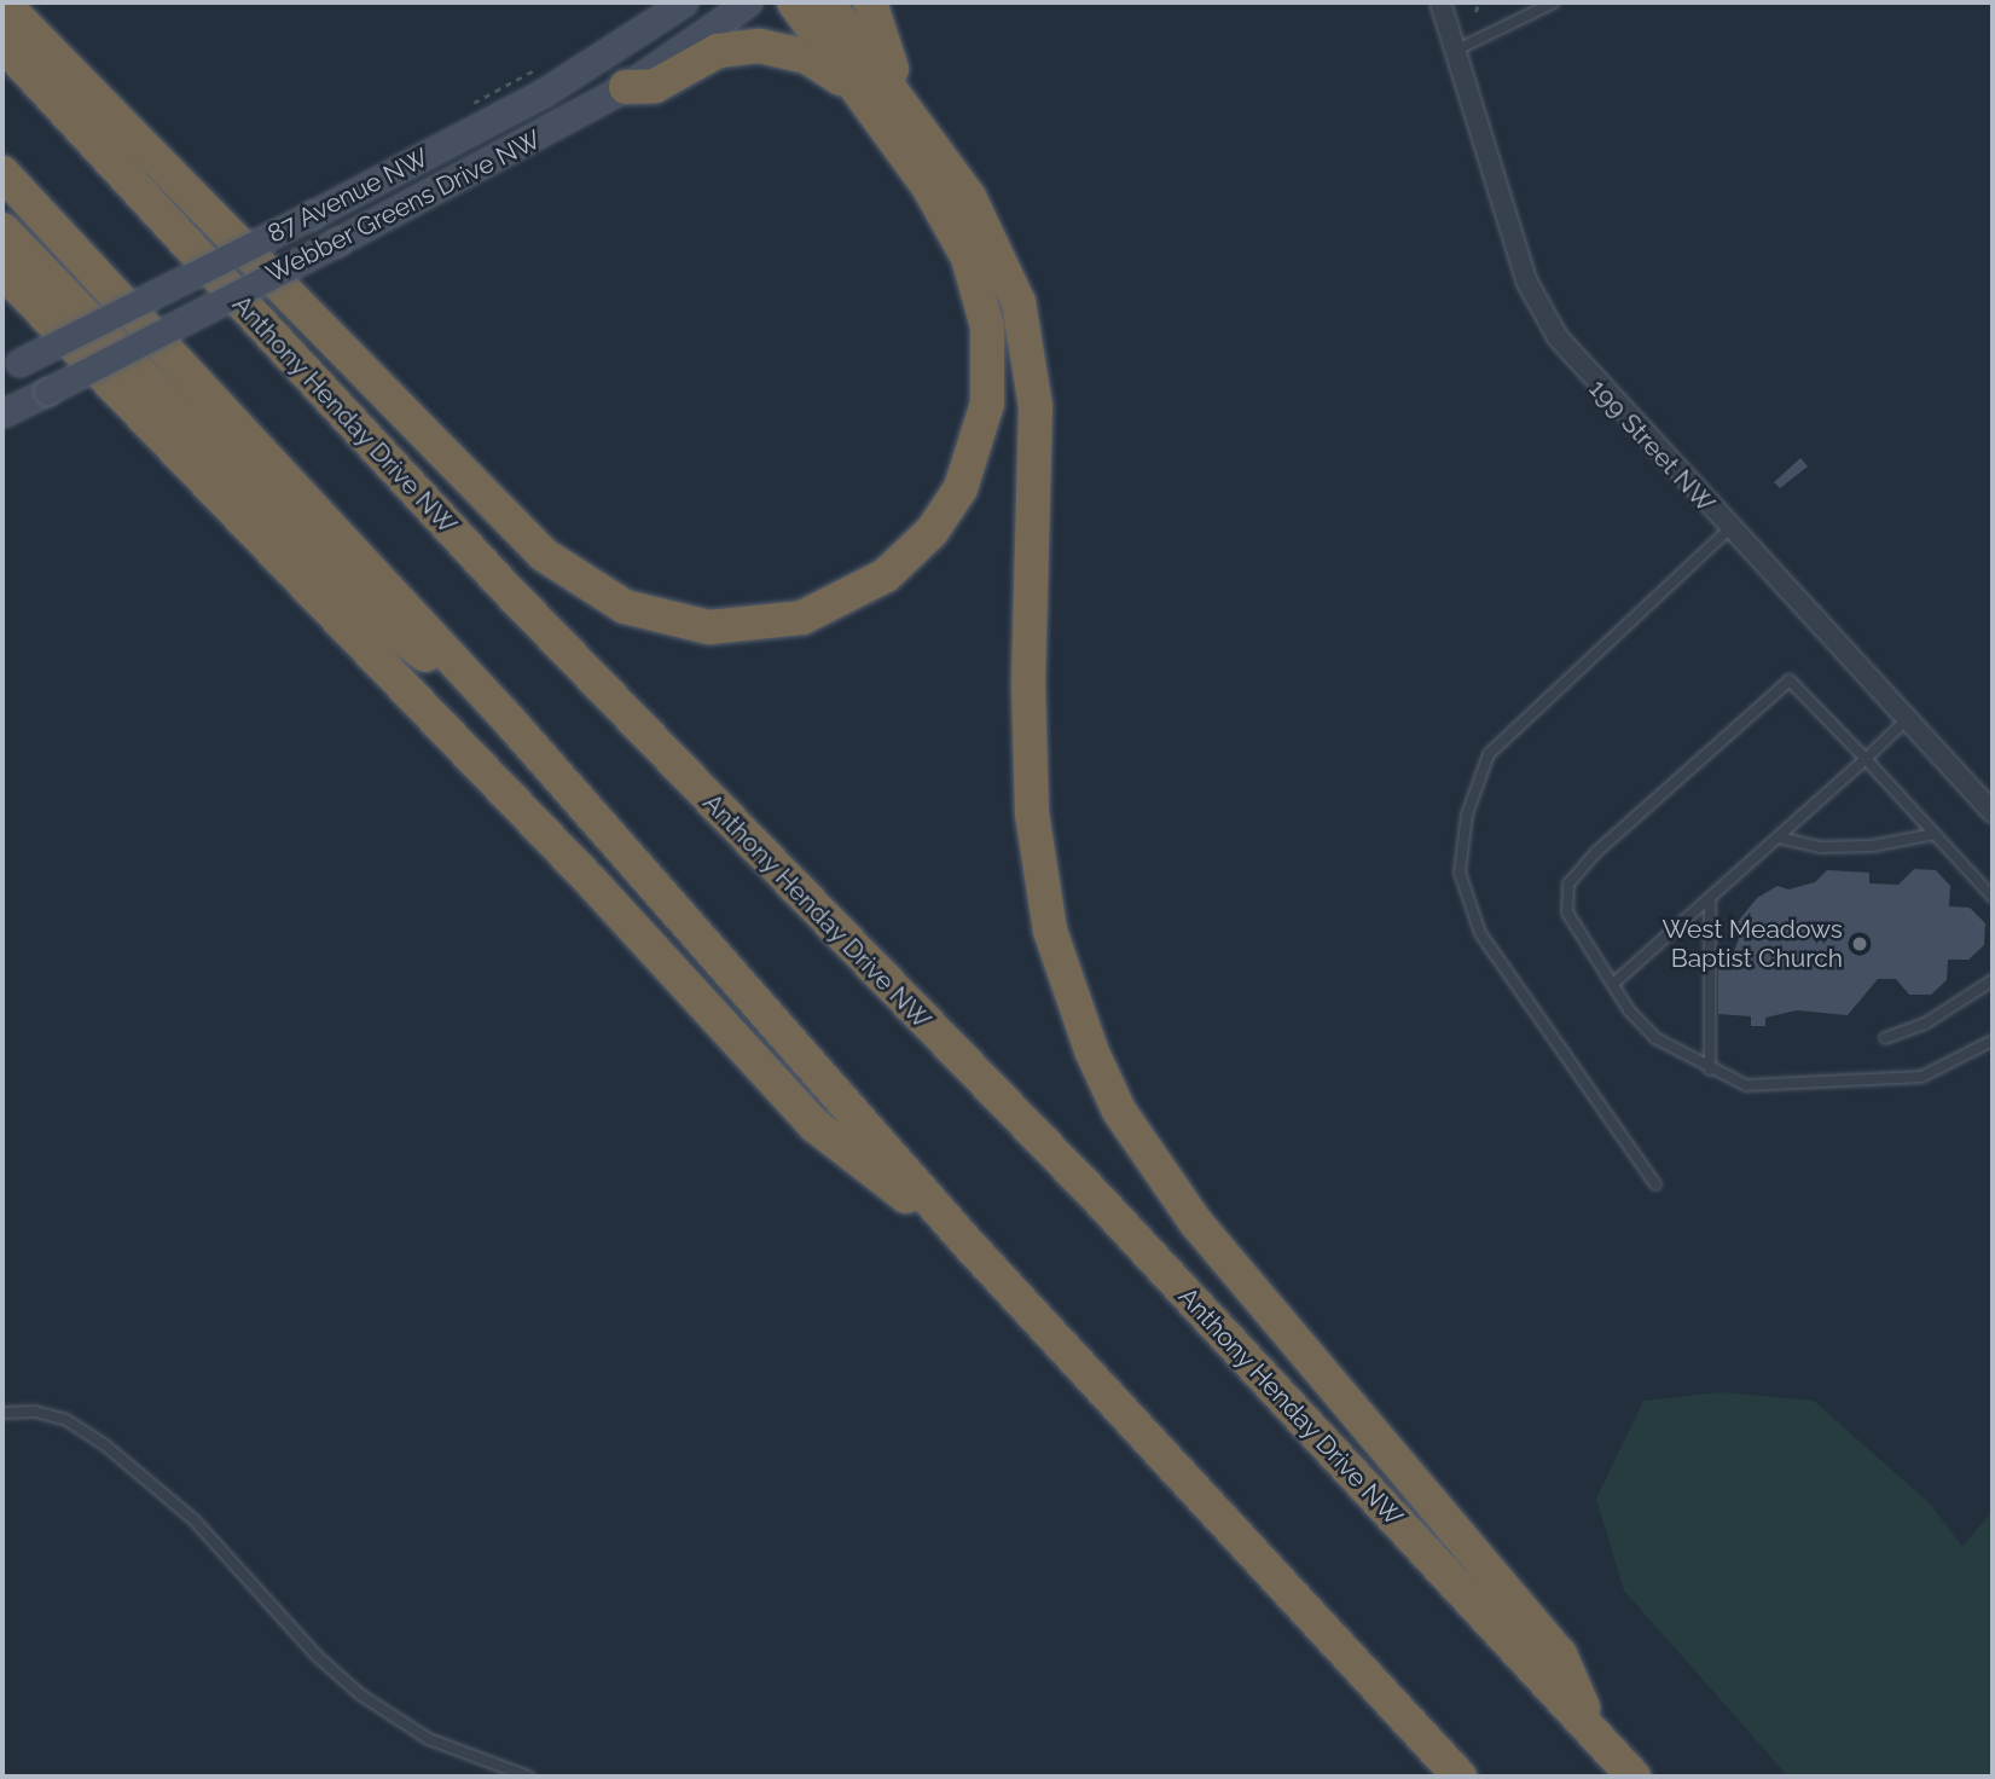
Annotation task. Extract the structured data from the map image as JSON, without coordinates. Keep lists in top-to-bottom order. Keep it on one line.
{"streets":{"highway":["Anthony Henday Drive NW"],"main road":["87 Avenue NW","Webber Greens Drive NW"],"street":["199 Street NW"]},"places":["West Meadows Baptist Church"]}
